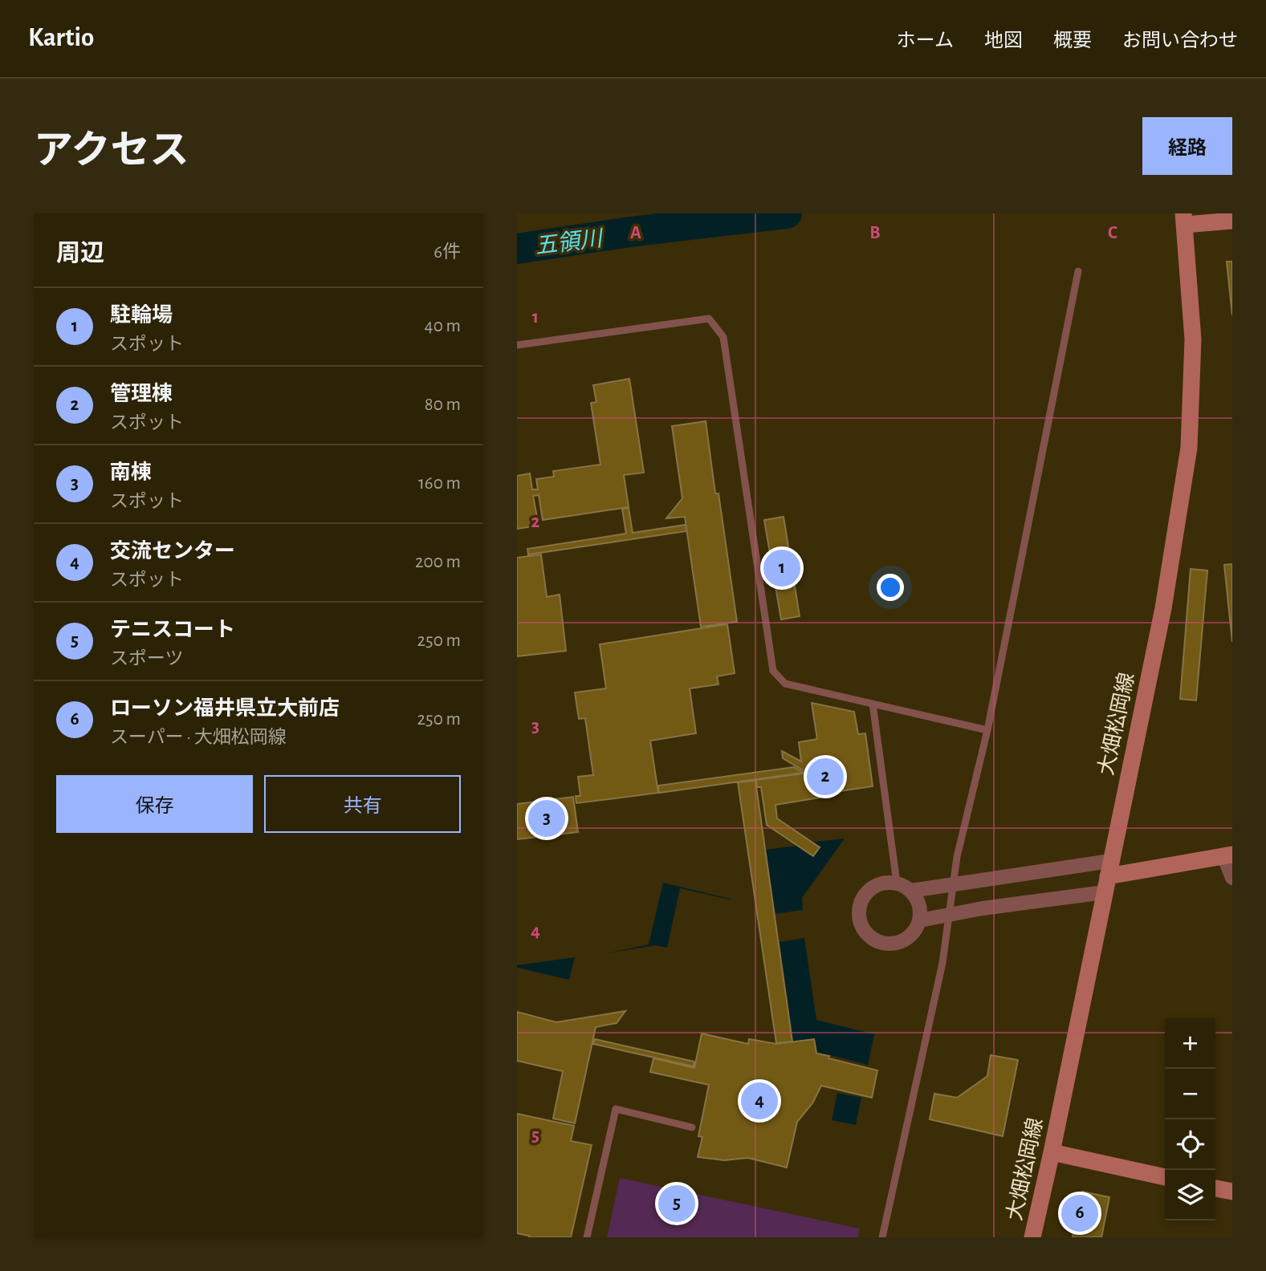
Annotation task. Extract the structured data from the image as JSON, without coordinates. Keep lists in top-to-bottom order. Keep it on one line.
{"streets":{"main road":["大畑松岡線"]},"water":["五領川"],"page":{"header":"Kartio","nav":["ホーム","地図","概要","お問い合わせ"],"title":"アクセス","buttons":["経路",["保存","共有"]],"heading":["周辺","6件"],"list":[{"mark":"1","name":"駐輪場","note":"スポット","value":"40 m"},{"mark":"2","name":"管理棟","note":"スポット","value":"80 m"},{"mark":"3","name":"南棟","note":"スポット","value":"160 m"},{"mark":"4","name":"交流センター","note":"スポット","value":"200 m"},{"mark":"5","name":"テニスコート","note":"スポーツ","value":"250 m"},{"mark":"6","name":"ローソン福井県立大前店","note":"スーパー · 大畑松岡線","value":"250 m"}],"pins":["1","2","3","4","5","6"],"map_buttons":["+","−"]},"grid":{"columns":["A","B","C"],"rows":["1","2","3","4","5"]}}
